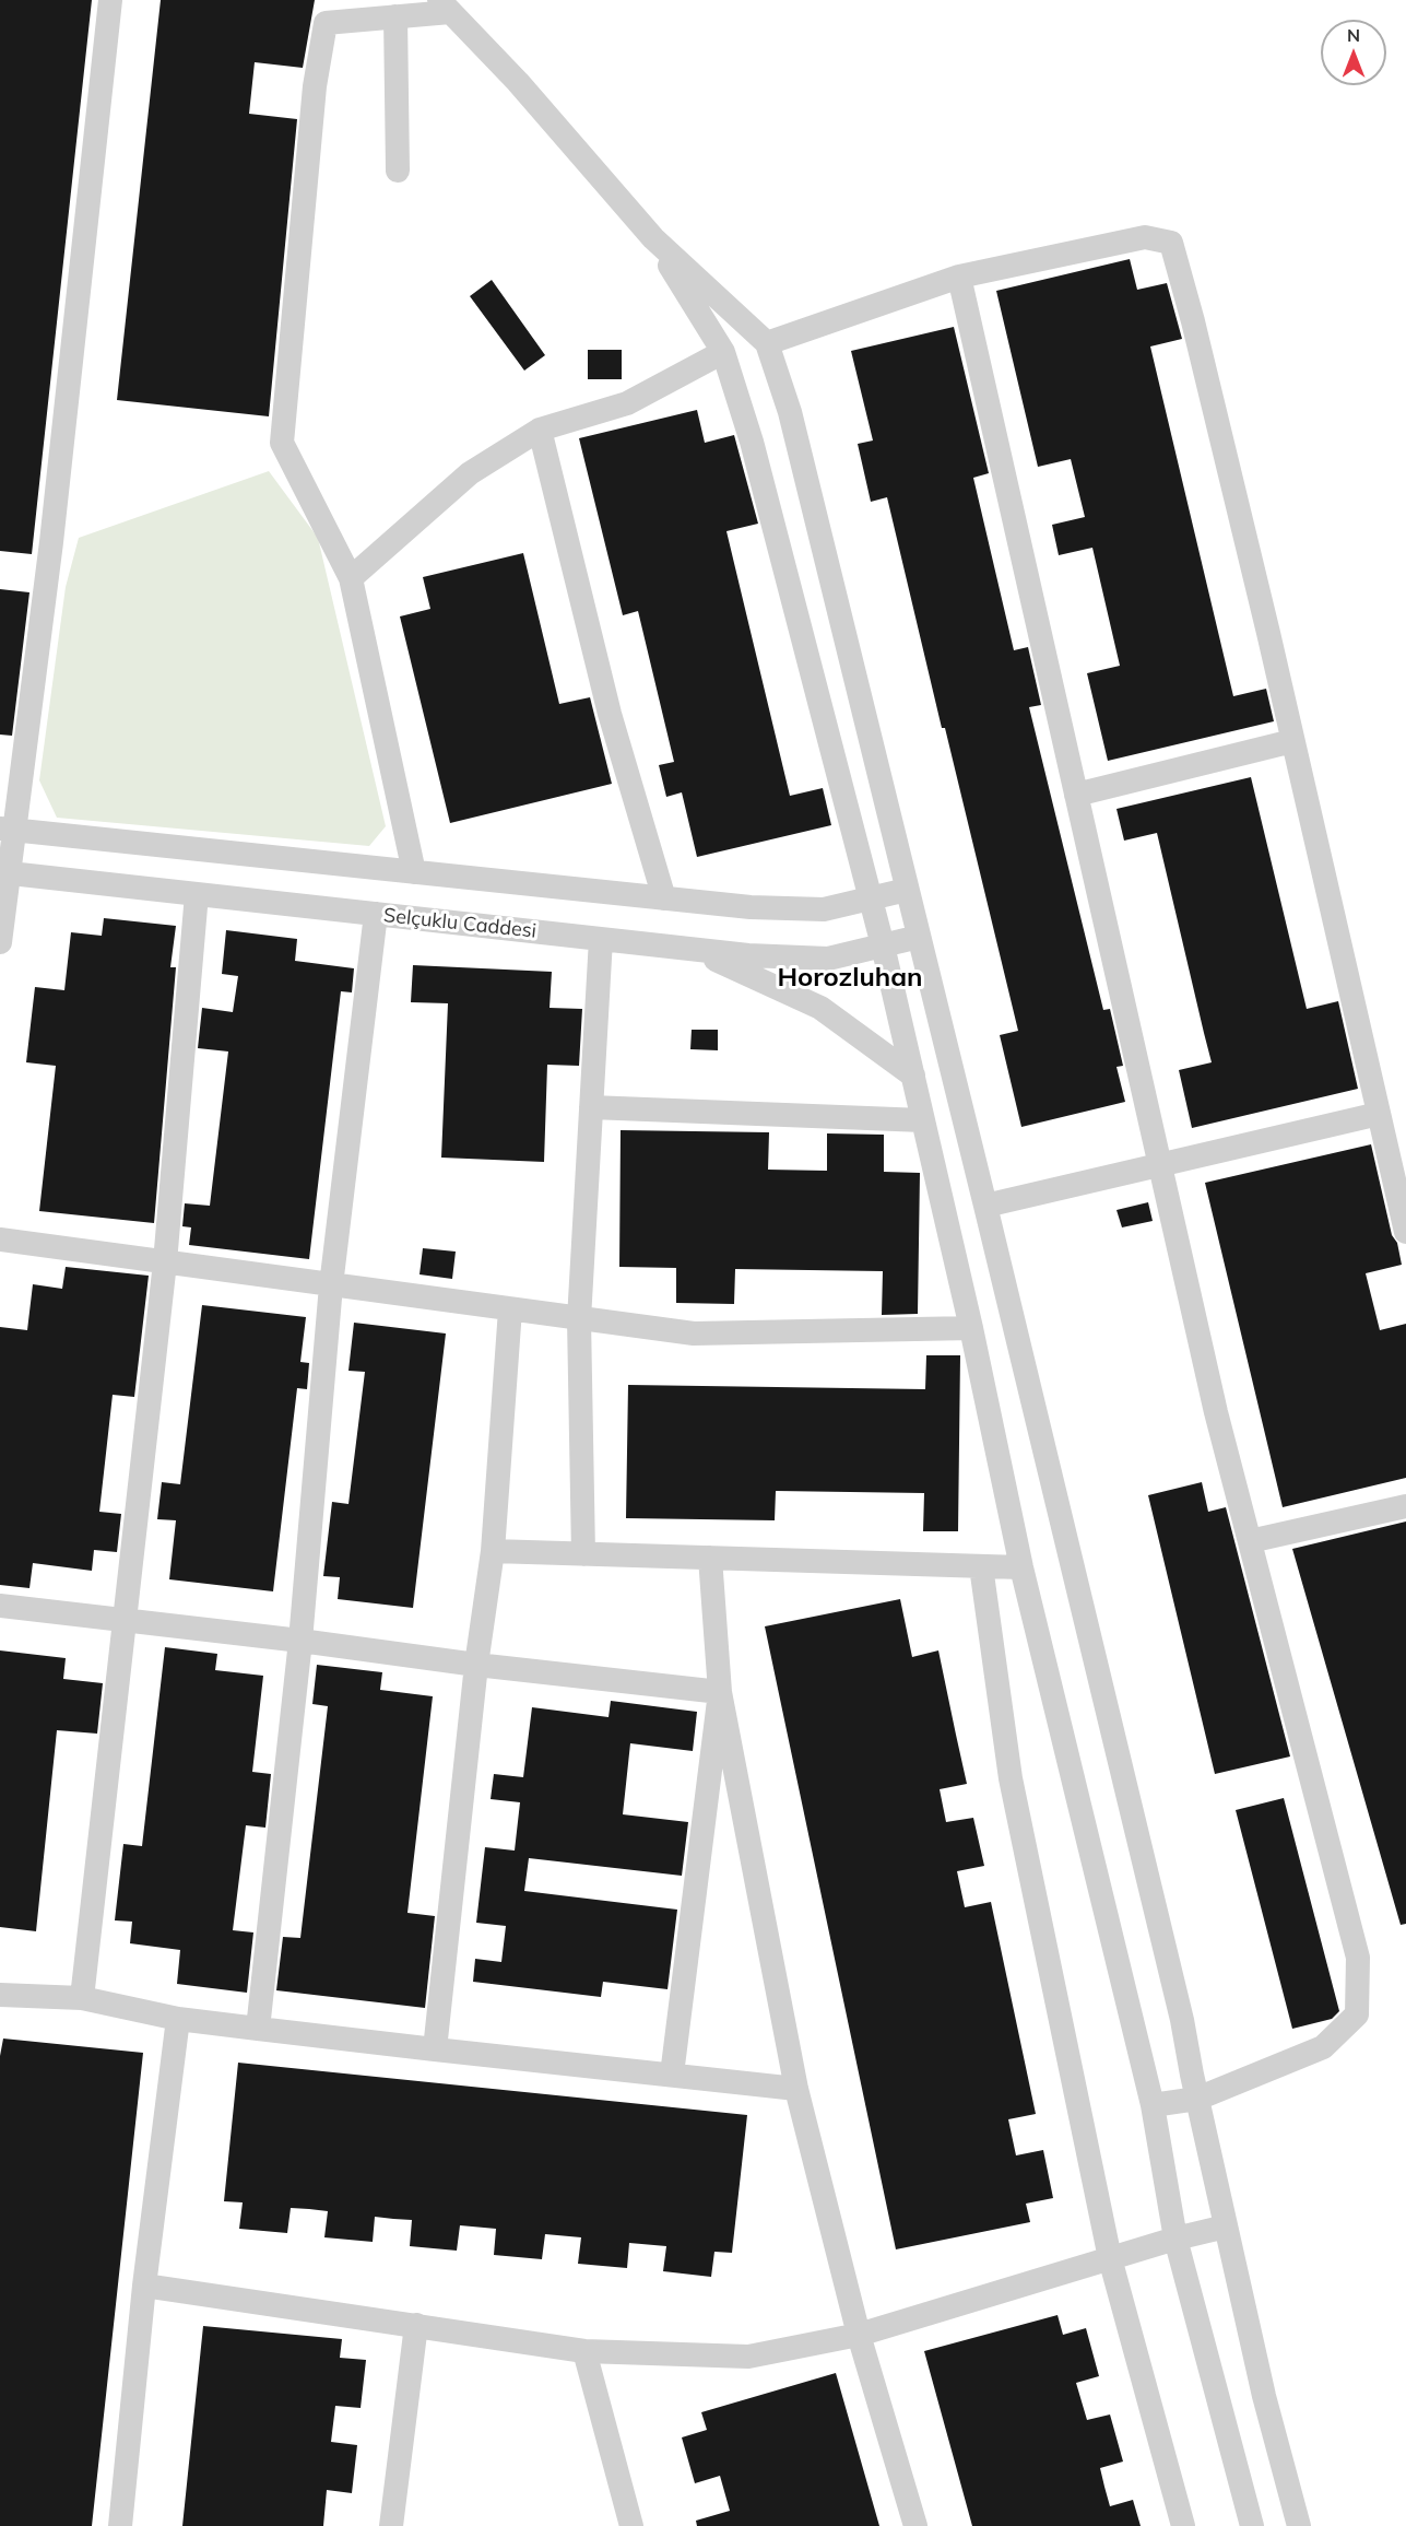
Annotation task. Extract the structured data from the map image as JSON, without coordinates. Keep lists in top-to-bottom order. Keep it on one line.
{"streets":{"street":["Selçuklu Caddesi"]},"districts":["Horozluhan"],"north":"top"}
